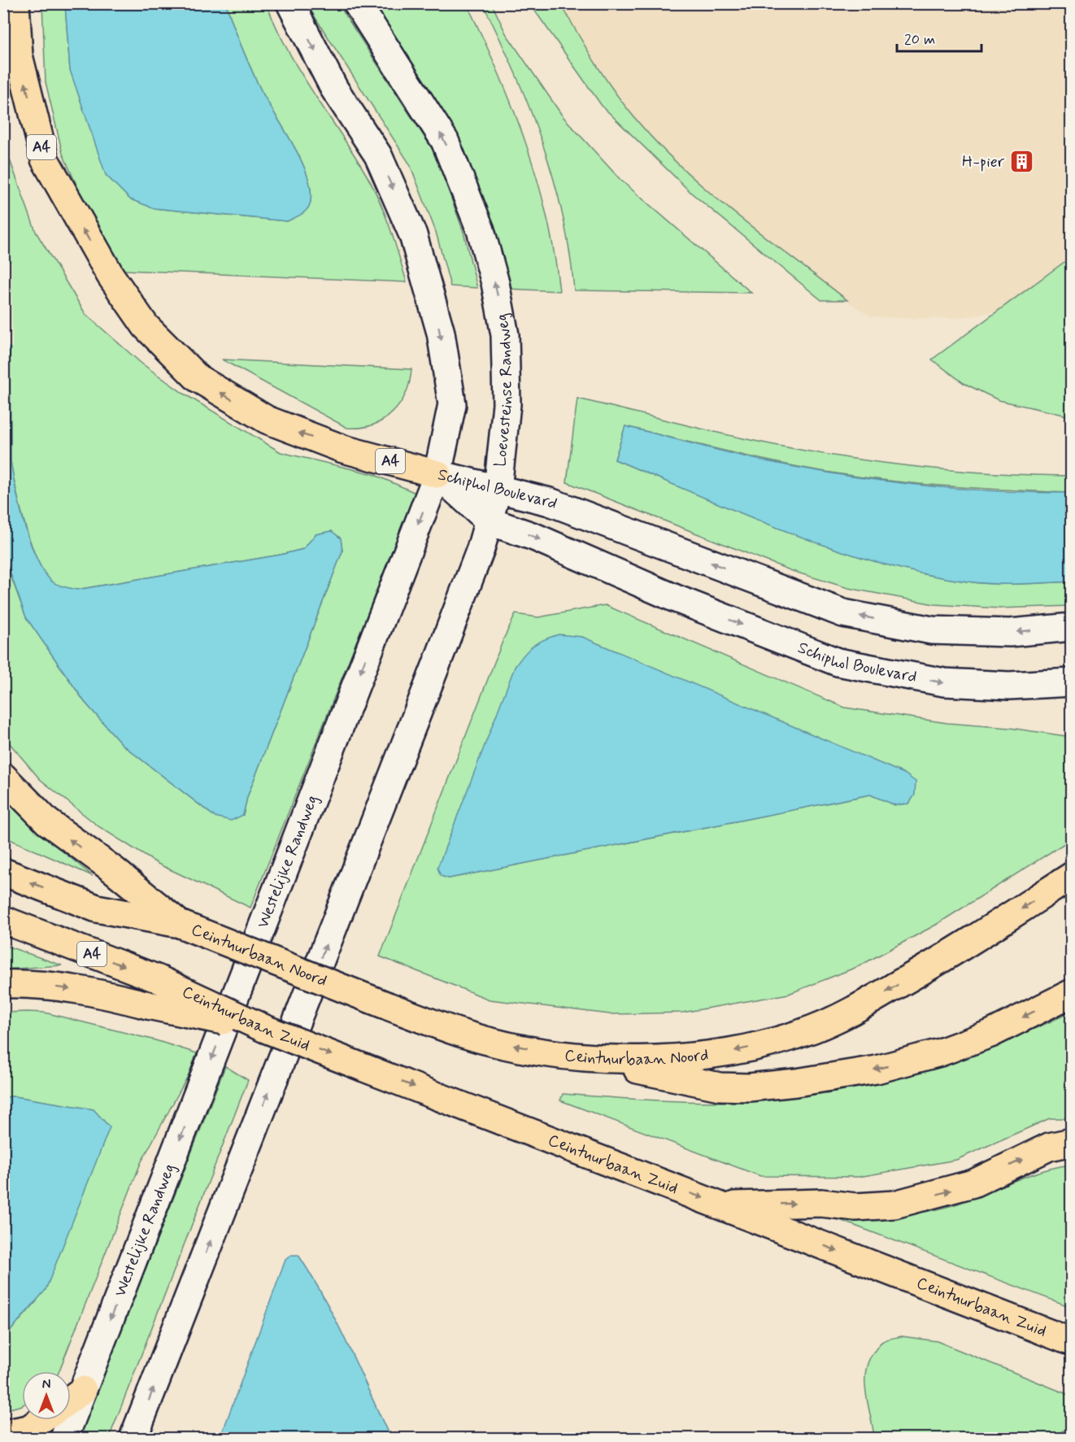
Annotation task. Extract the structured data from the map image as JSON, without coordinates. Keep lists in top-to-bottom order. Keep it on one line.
{"streets":{"main road":["A4","Ceintuurbaan Noord","Ceintuurbaan Zuid"],"street":["Loevesteinse Randweg","Schiphol Boulevard","Westelijke Randweg"]},"crossings":[["A4","Schiphol Boulevard"],["A4","Westelijke Randweg"],["Loevesteinse Randweg","Schiphol Boulevard"],["Schiphol Boulevard","Westelijke Randweg"]],"places":{"building":["H-pier"]},"scale_bar":"20 m","north":"top"}
